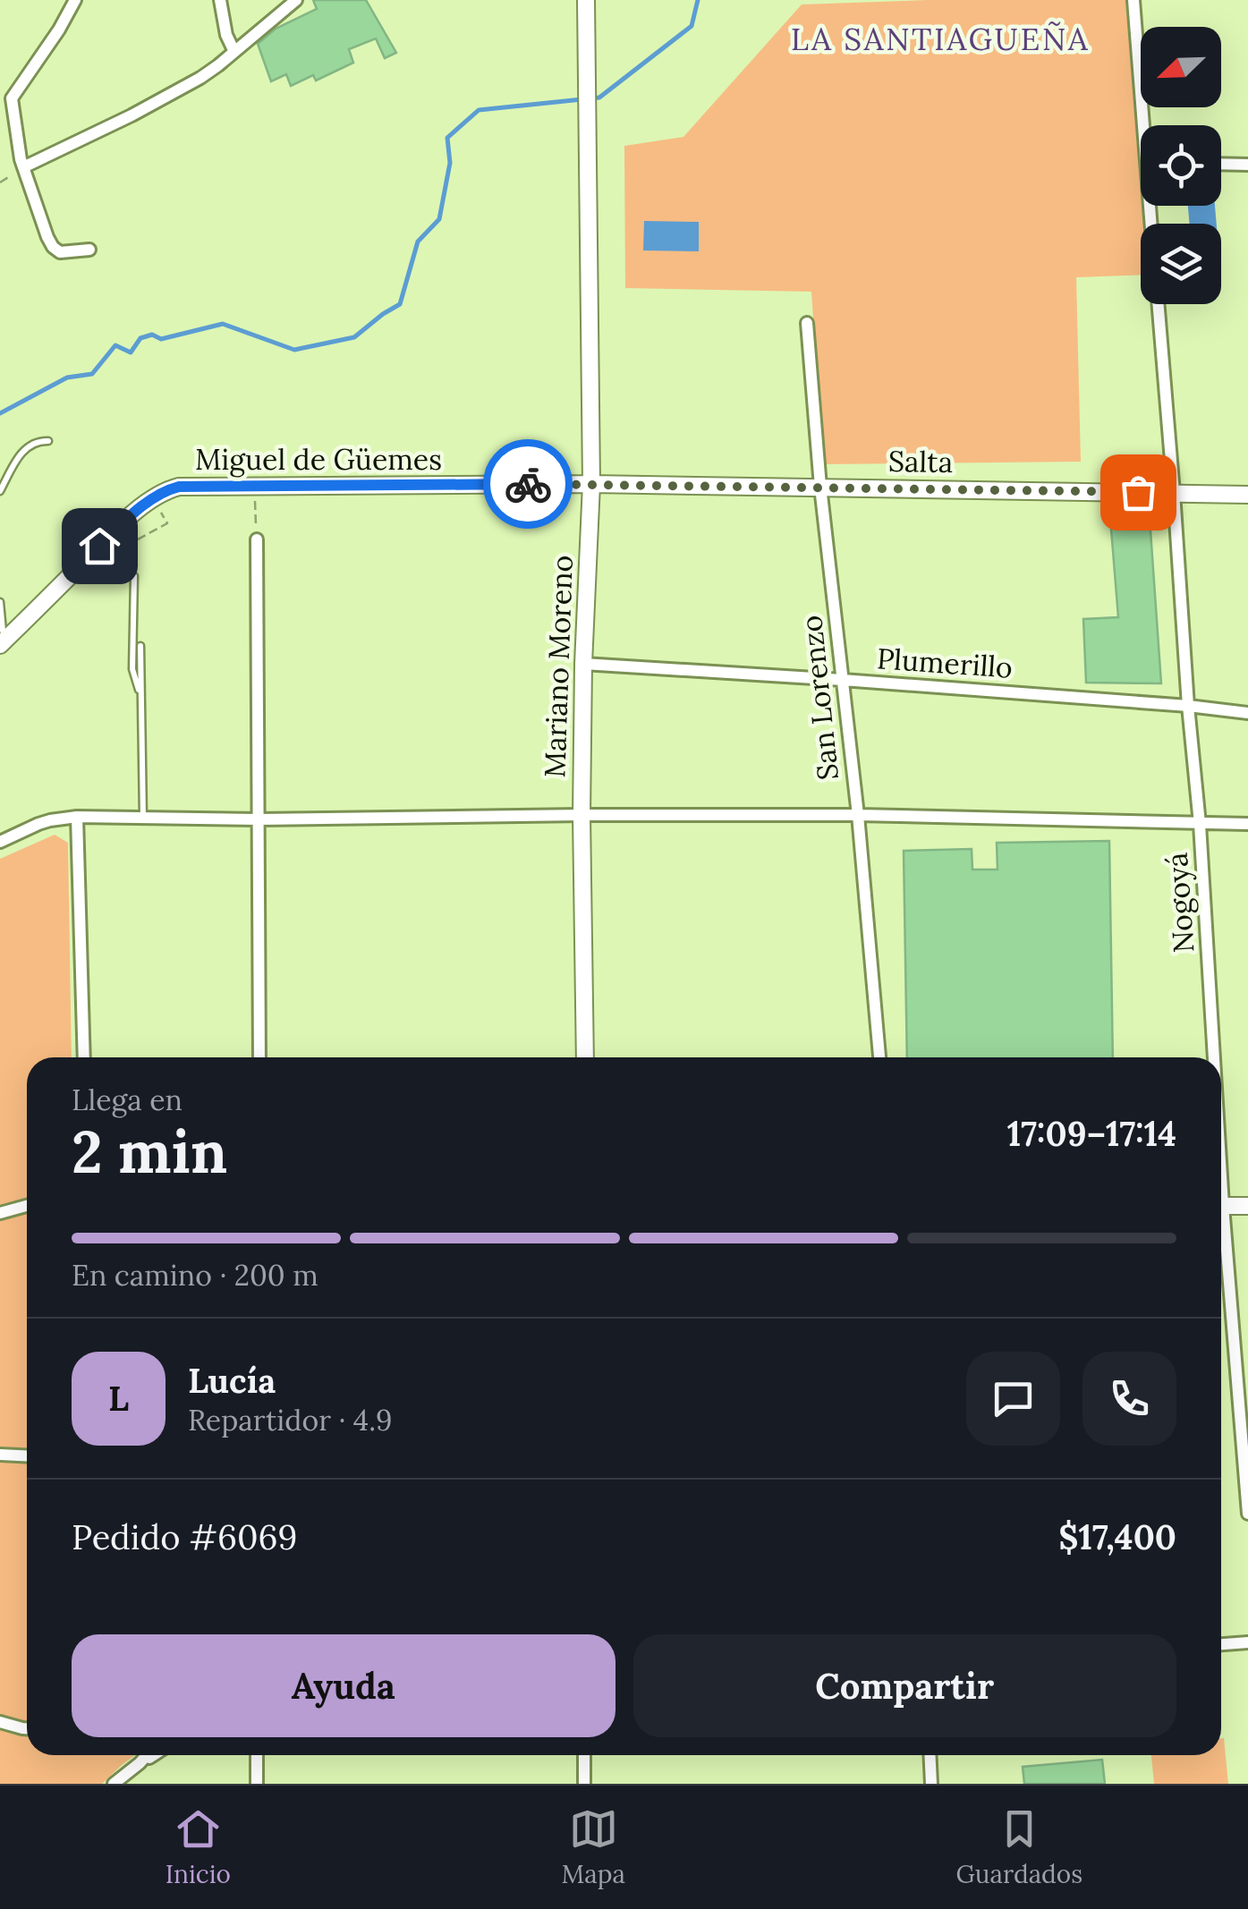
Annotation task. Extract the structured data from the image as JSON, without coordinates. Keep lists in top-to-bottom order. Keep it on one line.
{"streets":{"street":["Miguel de Güemes","Salta","Plumerillo","Mariano Moreno","San Lorenzo","Nogoyá"]},"crossings":[["Miguel de Güemes","Salta"],["Miguel de Güemes","Mariano Moreno"],["Salta","Mariano Moreno"],["Salta","San Lorenzo"],["Salta","Nogoyá"],["Plumerillo","Mariano Moreno"],["Plumerillo","San Lorenzo"],["Plumerillo","Nogoyá"]],"districts":["LA SANTIAGUEÑA"],"north":"bottom left","page":{"heading":["2 min","Llega en","17:09–17:14"],"panel":["Lucía","Repartidor · 4.9","Pedido #6069","$17,400"],"bar":"En camino · 200 m","round":"L","buttons":["Ayuda","Compartir"],"tabs":["Inicio","Mapa","Guardados"]}}
